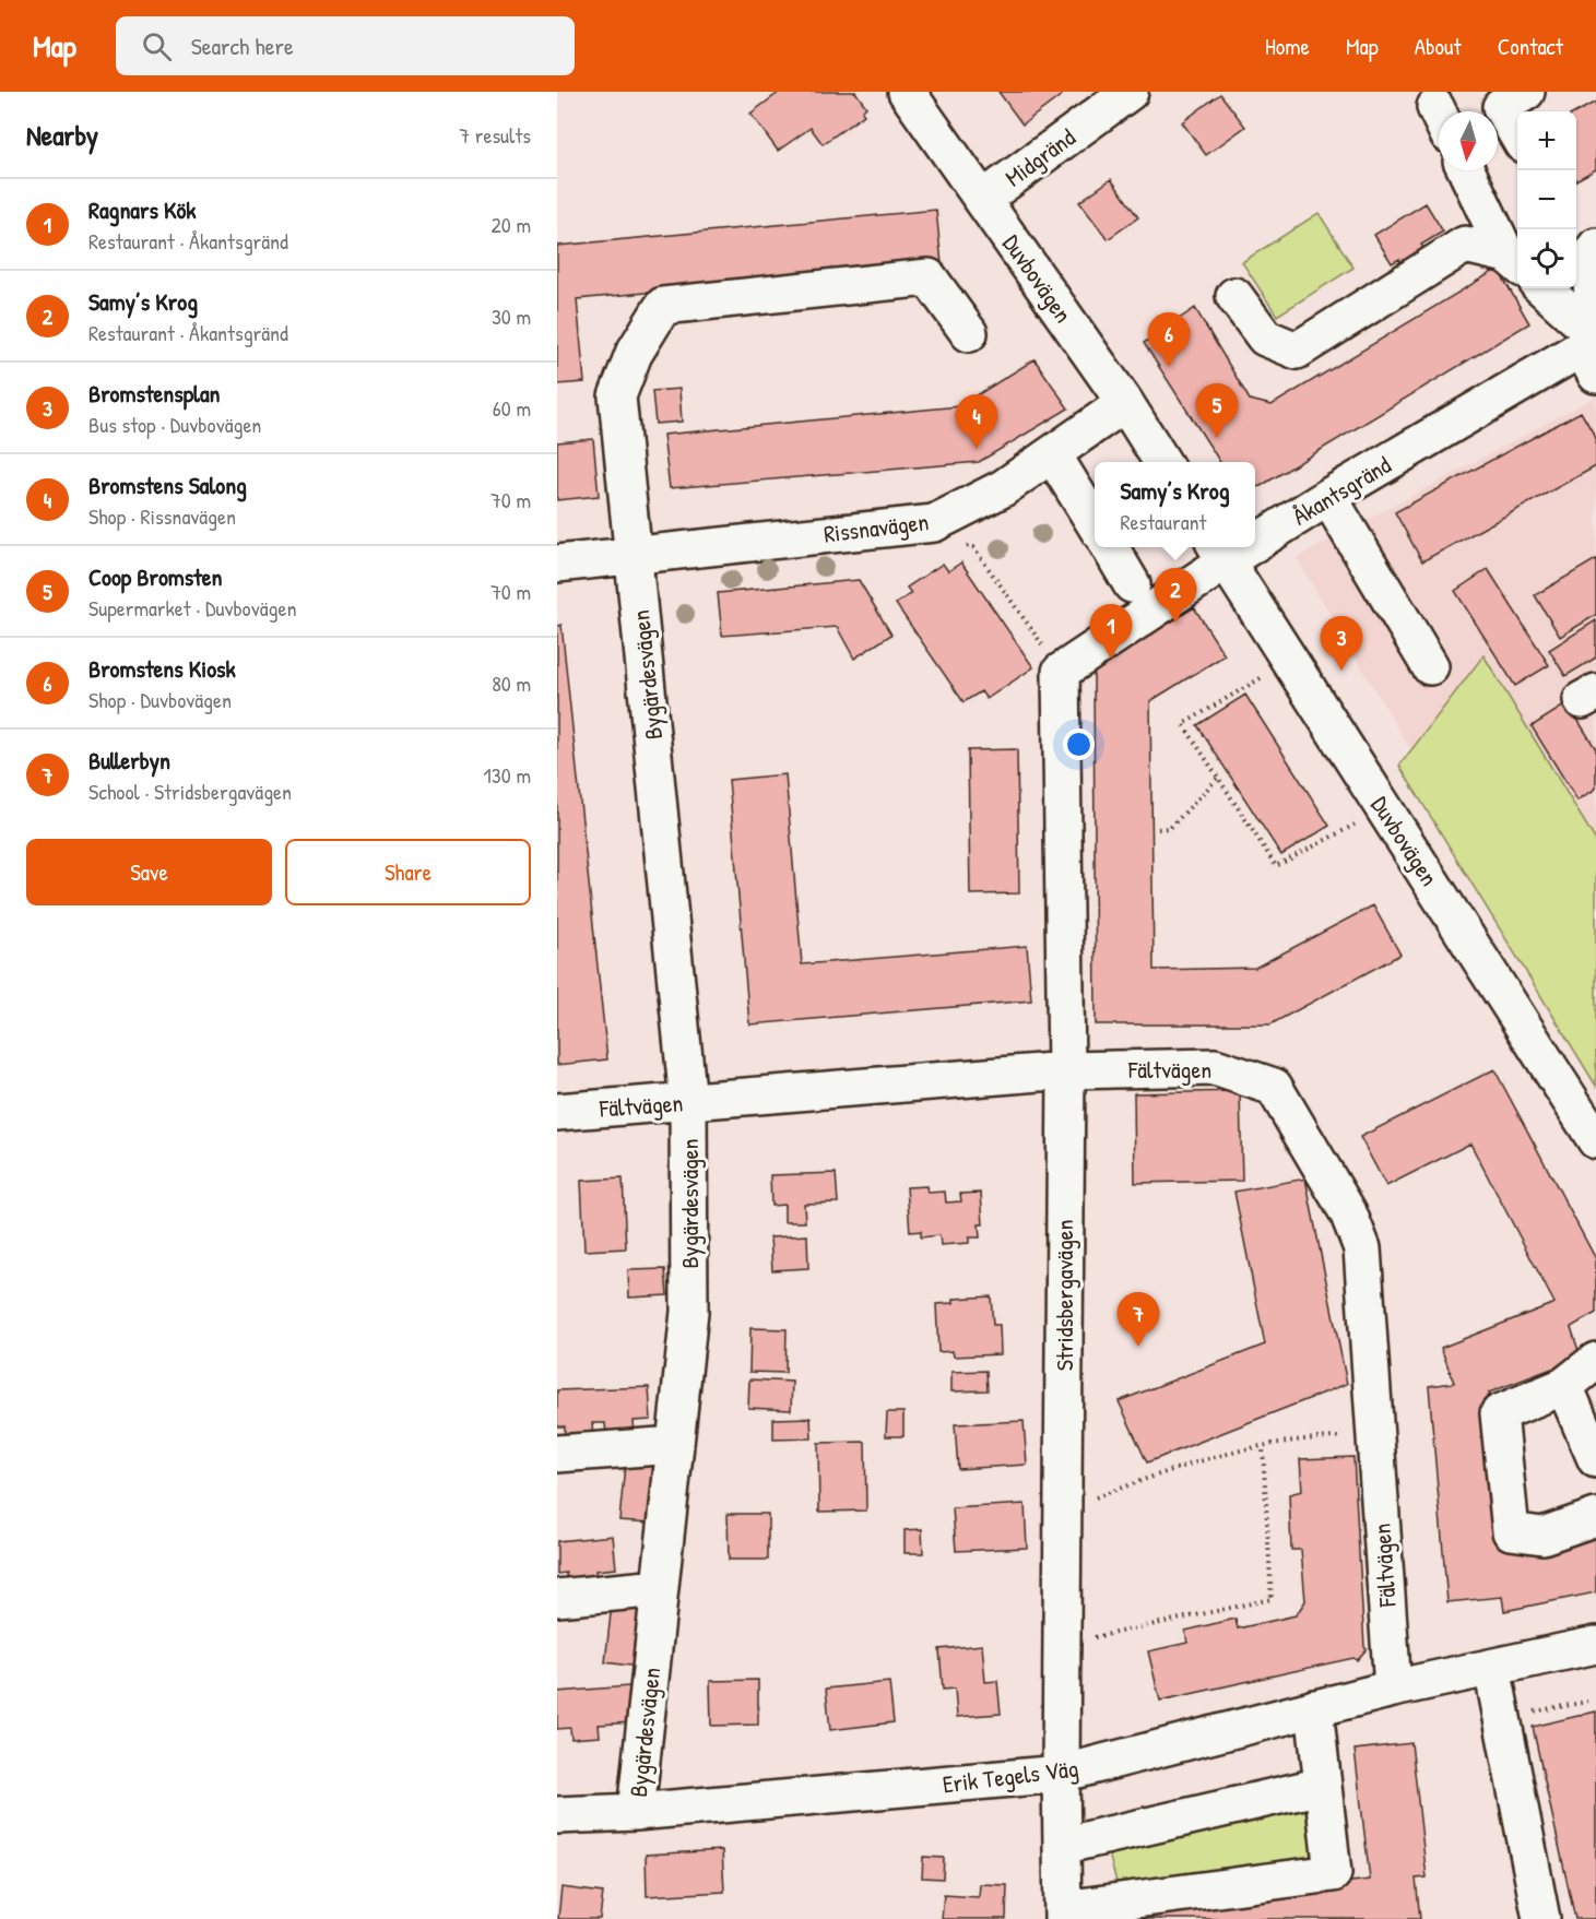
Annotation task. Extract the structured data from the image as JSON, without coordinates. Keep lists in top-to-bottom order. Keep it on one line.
{"streets":{"street":["Midgränd","Duvbovägen","Åkantsgränd","Rissnavägen","Bygärdesvägen","Fältvägen","Stridsbergavägen","Erik Tegels Väg"]},"crossings":[["Midgränd","Duvbovägen"],["Duvbovägen","Åkantsgränd"],["Duvbovägen","Rissnavägen"],["Åkantsgränd","Stridsbergavägen"],["Rissnavägen","Bygärdesvägen"],["Bygärdesvägen","Fältvägen"],["Bygärdesvägen","Erik Tegels Väg"],["Fältvägen","Stridsbergavägen"],["Fältvägen","Erik Tegels Väg"],["Stridsbergavägen","Erik Tegels Väg"]],"north":"bottom","page":{"header":"Map","search":"Search here","nav":["Home","Map","About","Contact"],"heading":["Nearby","7 results"],"map_buttons":["+","−"],"list":[{"mark":"1","name":"Ragnars Kök","note":"Restaurant · Åkantsgränd","value":"20 m"},{"mark":"2","name":"Samy’s Krog","note":"Restaurant · Åkantsgränd","value":"30 m"},{"mark":"3","name":"Bromstensplan","note":"Bus stop · Duvbovägen","value":"60 m"},{"mark":"4","name":"Bromstens Salong","note":"Shop · Rissnavägen","value":"70 m"},{"mark":"5","name":"Coop Bromsten","note":"Supermarket · Duvbovägen","value":"70 m"},{"mark":"6","name":"Bromstens Kiosk","note":"Shop · Duvbovägen","value":"80 m"},{"mark":"7","name":"Bullerbyn","note":"School · Stridsbergavägen","value":"130 m"}],"pins":["6","5","4","2","1","3","7"],"popup":["Samy’s Krog","Restaurant"],"buttons":["Save","Share"]}}
